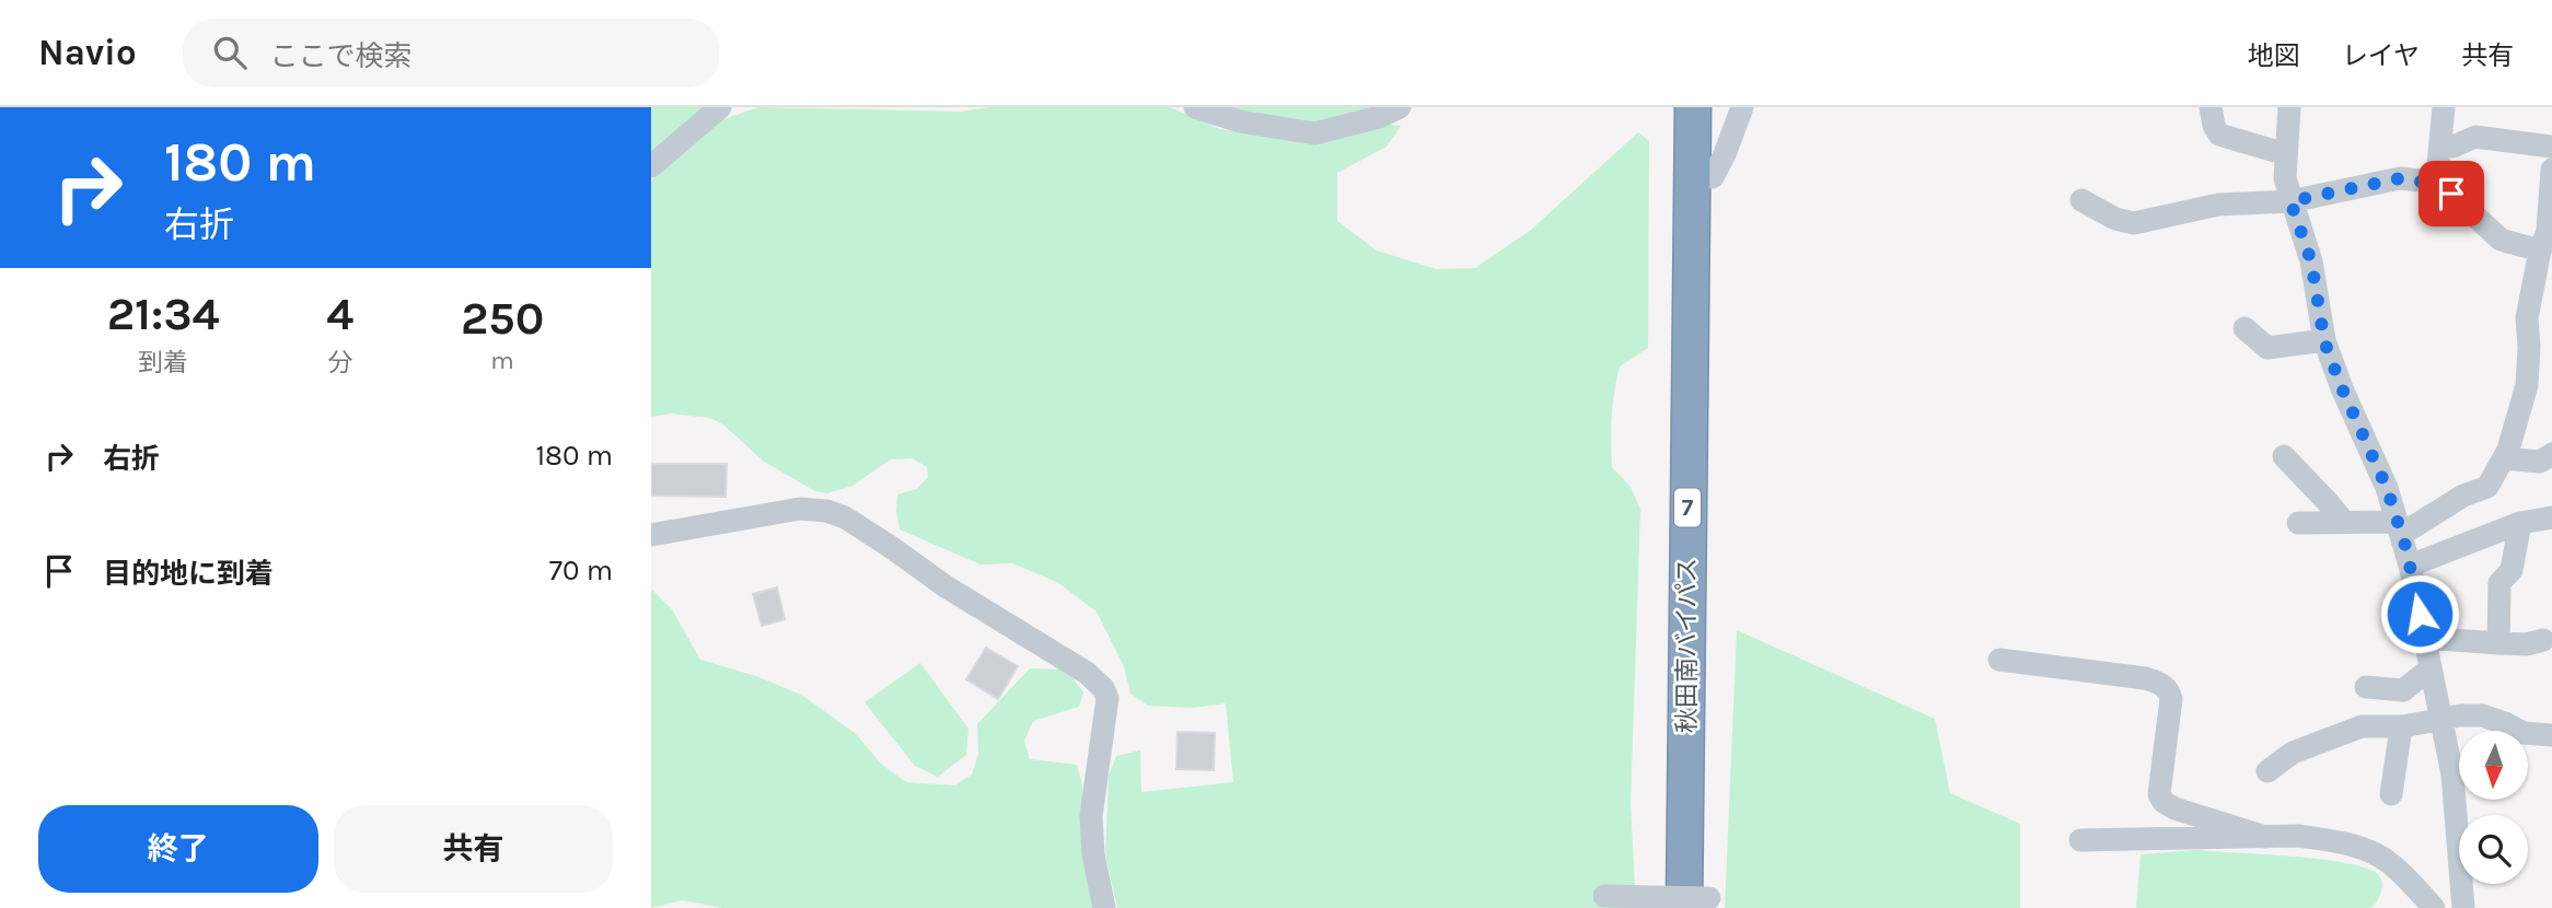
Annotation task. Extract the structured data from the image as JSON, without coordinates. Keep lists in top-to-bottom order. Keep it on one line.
{"streets":{"highway":["7","秋田南バイパス"]},"north":"bottom","page":{"header":"Navio","search":"ここで検索","nav":["地図","レイヤ","共有"],"turn":["180 m","右折"],"eta":["21:34","到着","4","分","250","m"],"list":[{"name":"右折","value":"180 m"},{"name":"目的地に到着","value":"70 m"}],"buttons":["終了","共有"]}}
